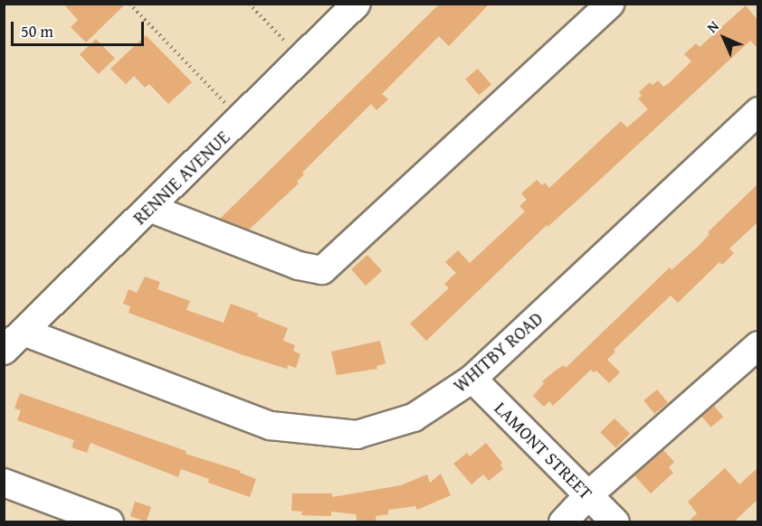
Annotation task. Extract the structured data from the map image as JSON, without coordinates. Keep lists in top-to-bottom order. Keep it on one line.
{"streets":{"street":["RENNIE AVENUE","WHITBY ROAD","LAMONT STREET"]},"crossings":[["RENNIE AVENUE","WHITBY ROAD"],["WHITBY ROAD","LAMONT STREET"]],"scale_bar":"50 m","north":"top left"}
